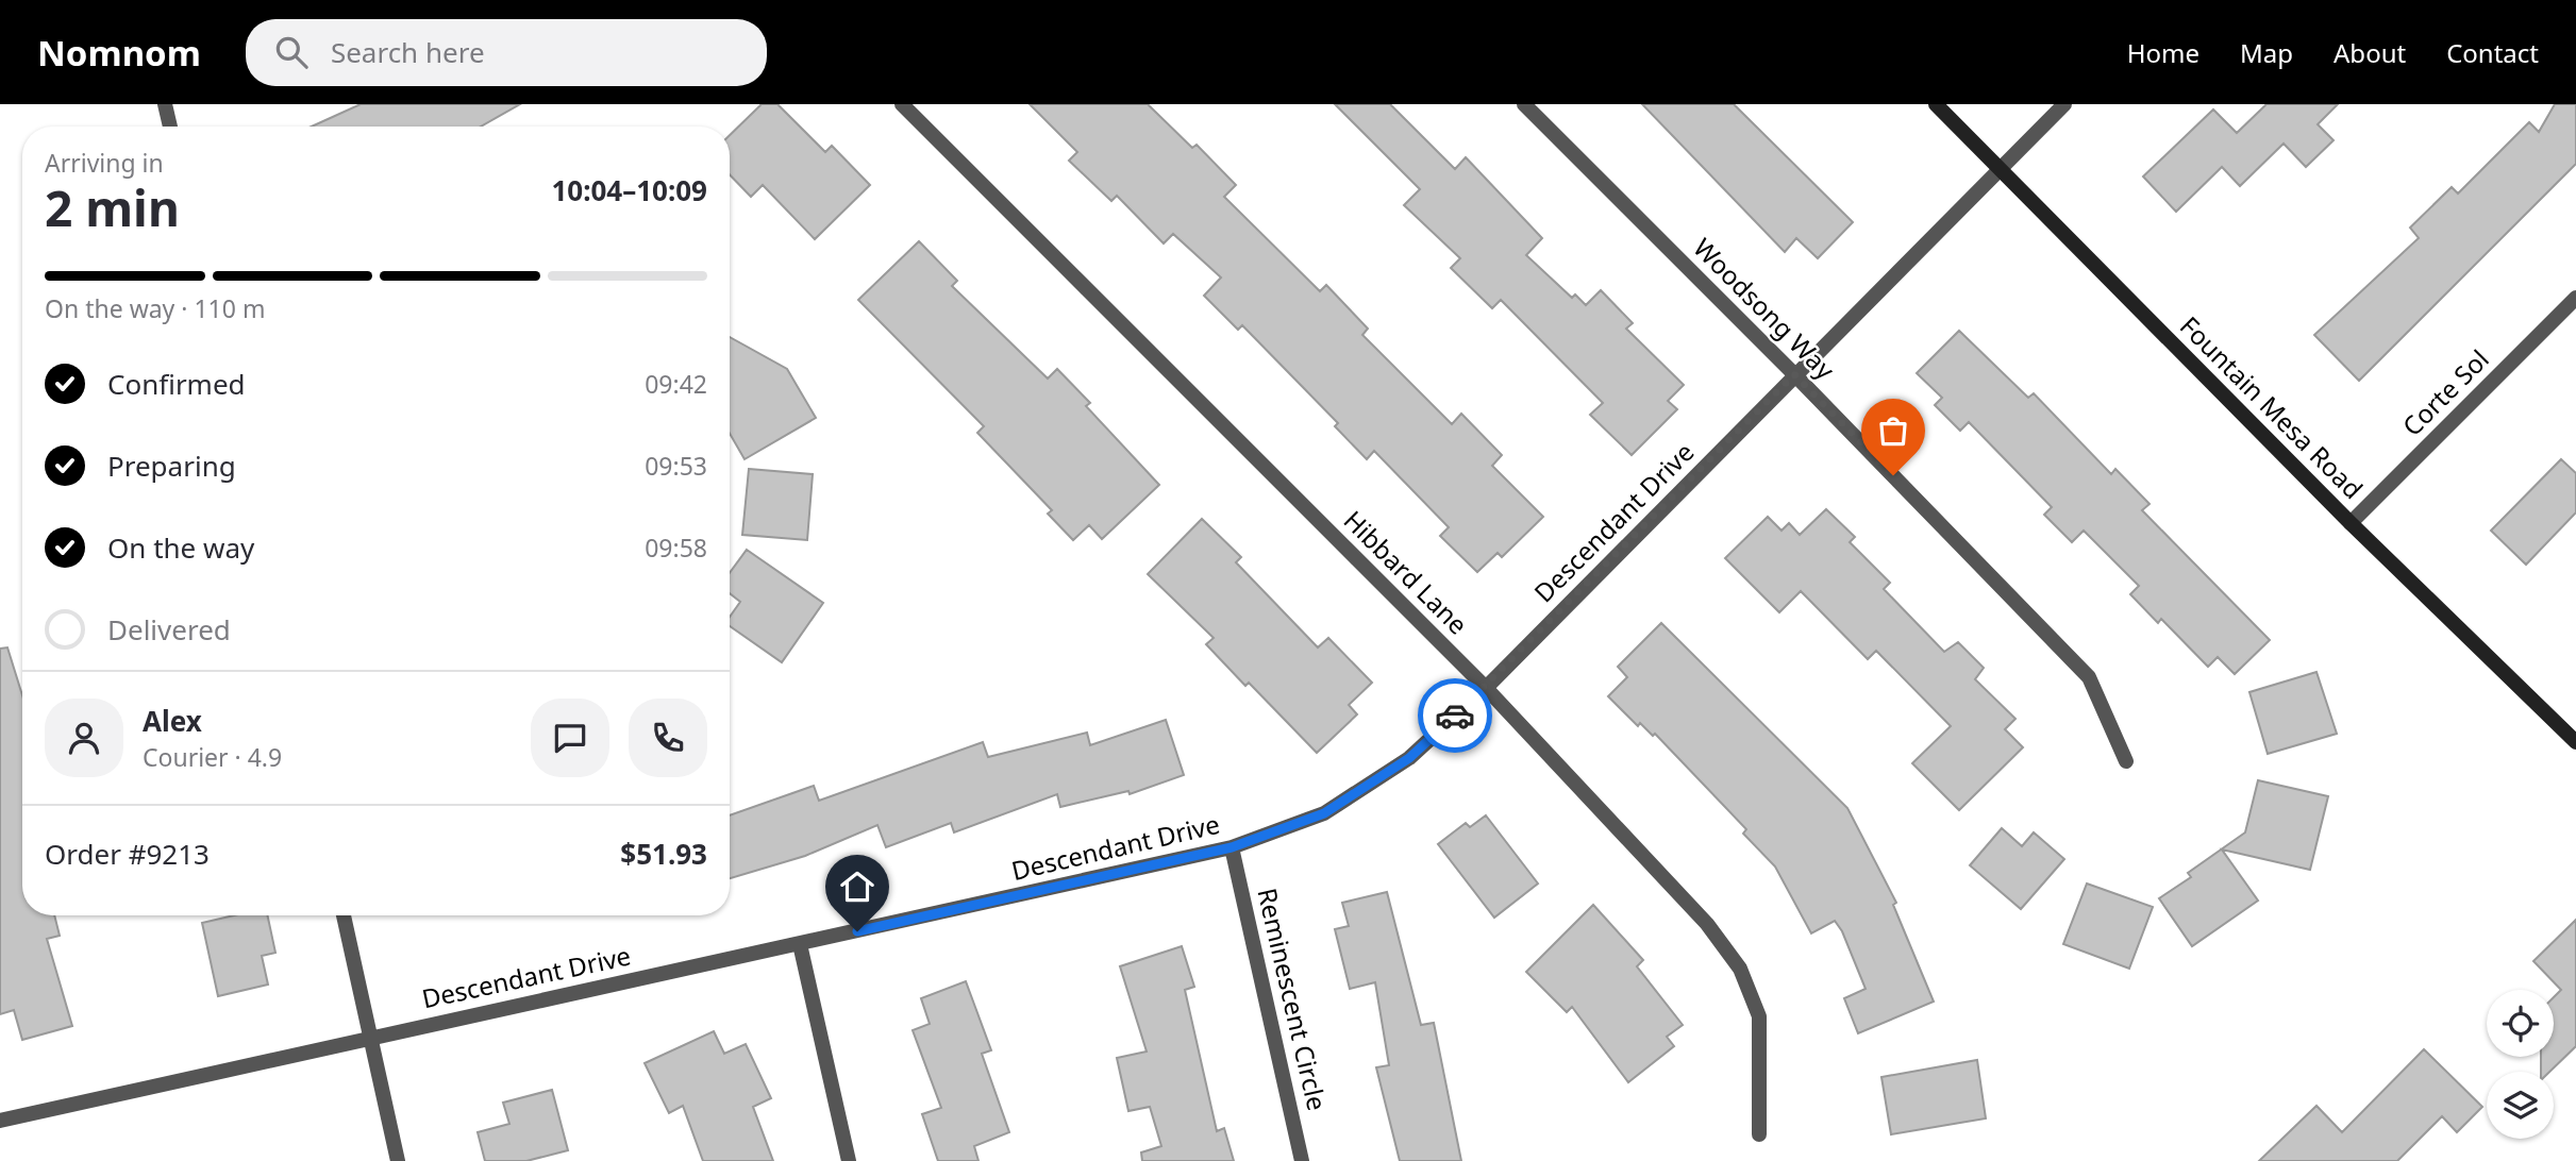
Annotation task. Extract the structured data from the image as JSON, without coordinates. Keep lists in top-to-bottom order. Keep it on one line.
{"streets":{"main road":["Fountain Mesa Road"],"street":["Woodsong Way","Corte Sol","Descendant Drive","Hibbard Lane","Reminescent Circle"]},"crossings":[["Woodsong Way","Descendant Drive"],["Corte Sol","Fountain Mesa Road"],["Fountain Mesa Road","Descendant Drive"],["Descendant Drive","Hibbard Lane"],["Descendant Drive","Reminescent Circle"]],"page":{"header":"Nomnom","search":"Search here","nav":["Home","Map","About","Contact"],"heading":["2 min","Arriving in","10:04–10:09"],"panel":["Alex","Courier · 4.9","Order #9213","$51.93"],"bar":"On the way · 110 m","list":[["Confirmed","09:42"],["Preparing","09:53"],["On the way","09:58"],"Delivered"]}}
